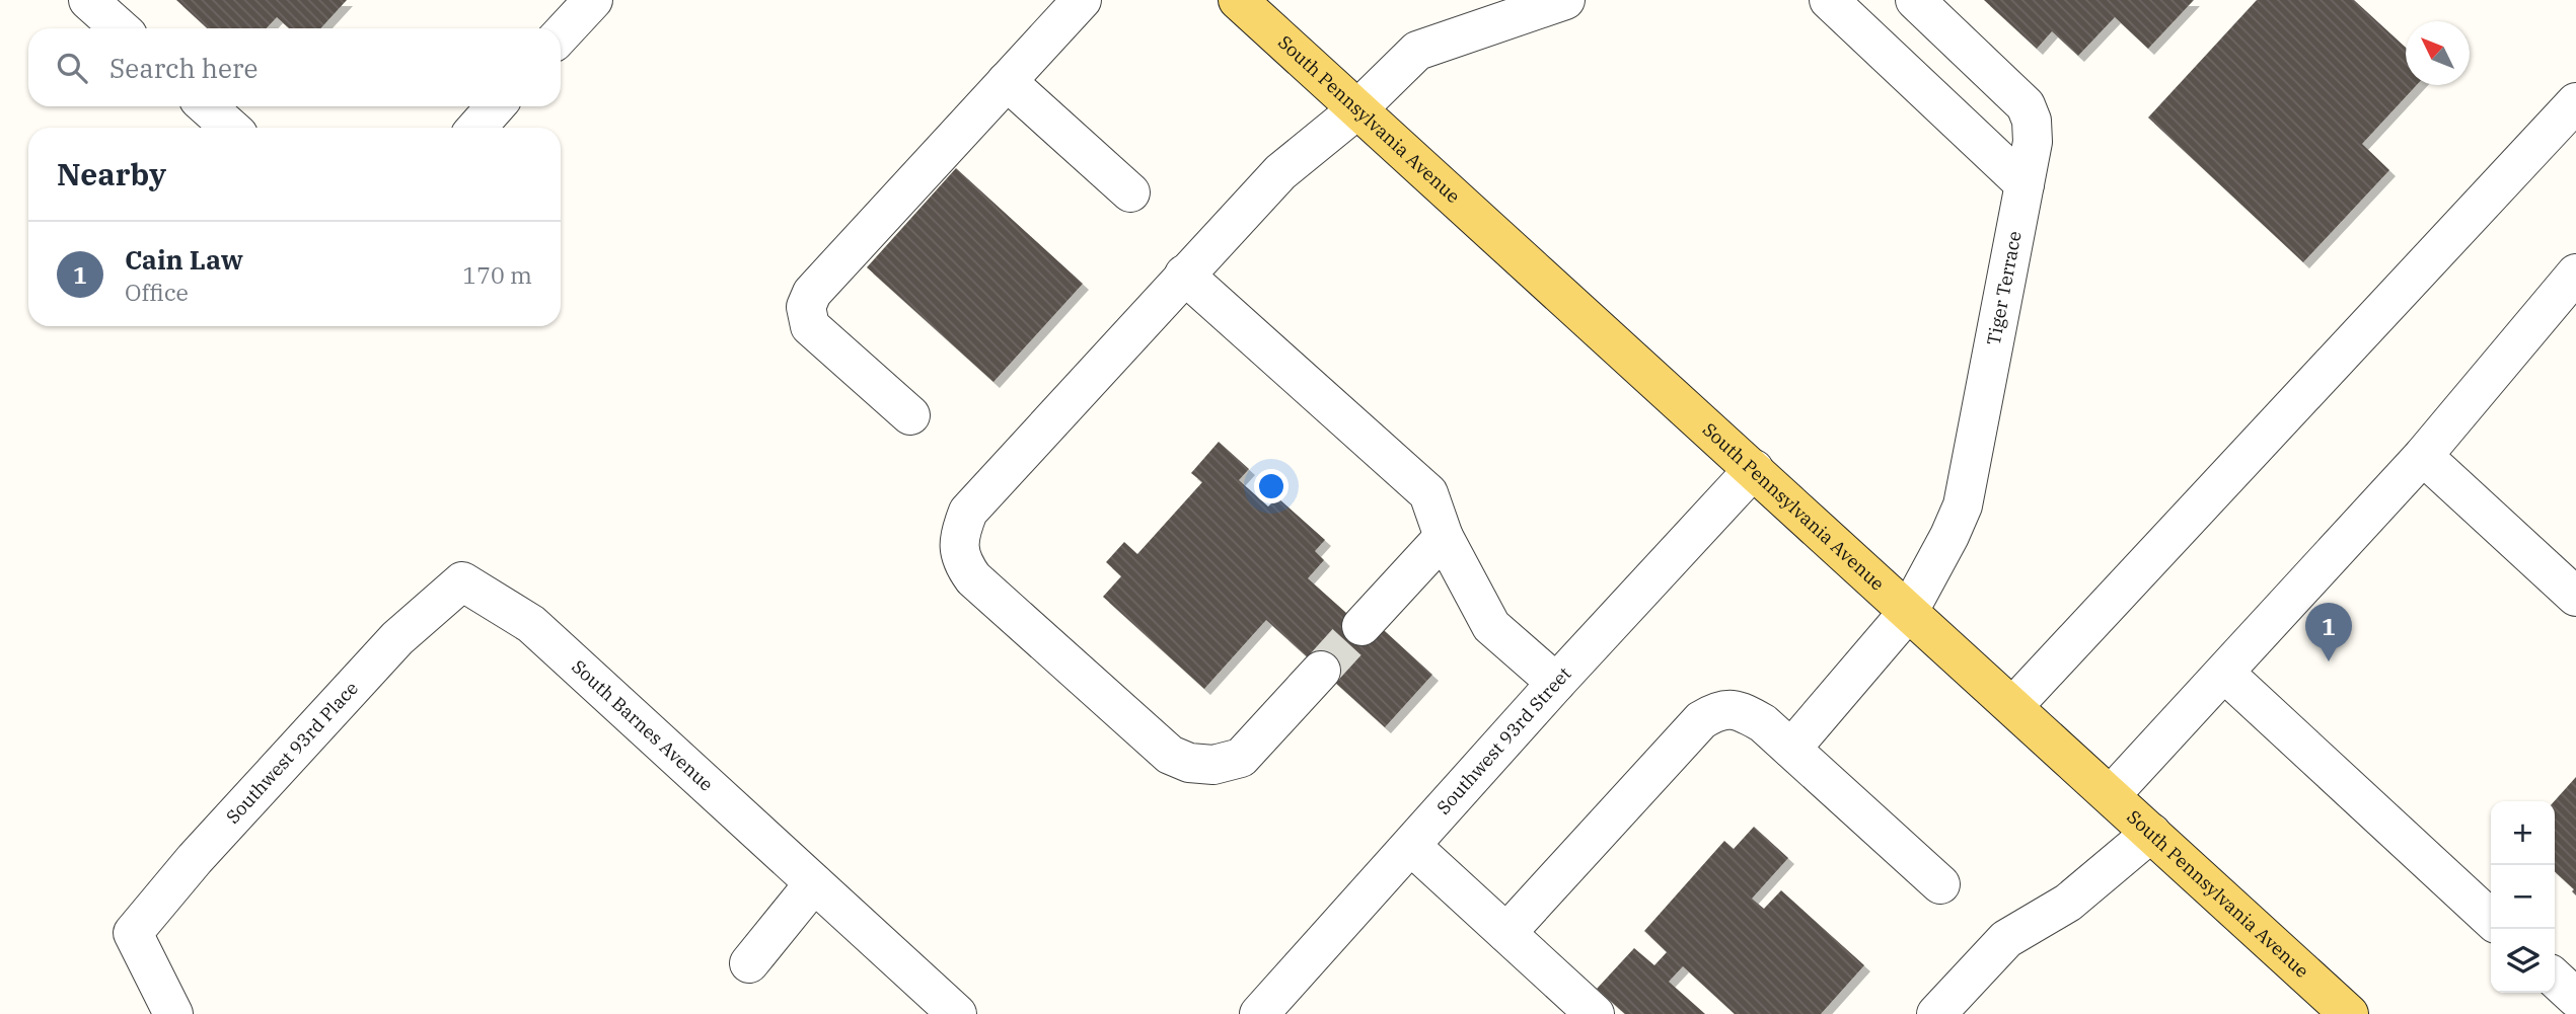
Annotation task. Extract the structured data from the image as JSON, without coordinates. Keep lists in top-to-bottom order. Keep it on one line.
{"streets":{"main road":["South Pennsylvania Avenue"],"street":["Tiger Terrace","South Barnes Avenue","Southwest 93rd Street","Southwest 93rd Place"]},"crossings":[["South Pennsylvania Avenue","Tiger Terrace"],["South Pennsylvania Avenue","Southwest 93rd Street"],["South Barnes Avenue","Southwest 93rd Place"]],"north":"top left","page":{"search":"Search here","heading":"Nearby","list":[{"mark":"1","name":"Cain Law","note":"Office","value":"170 m"}],"pins":"1","map_buttons":["+","−"]}}
